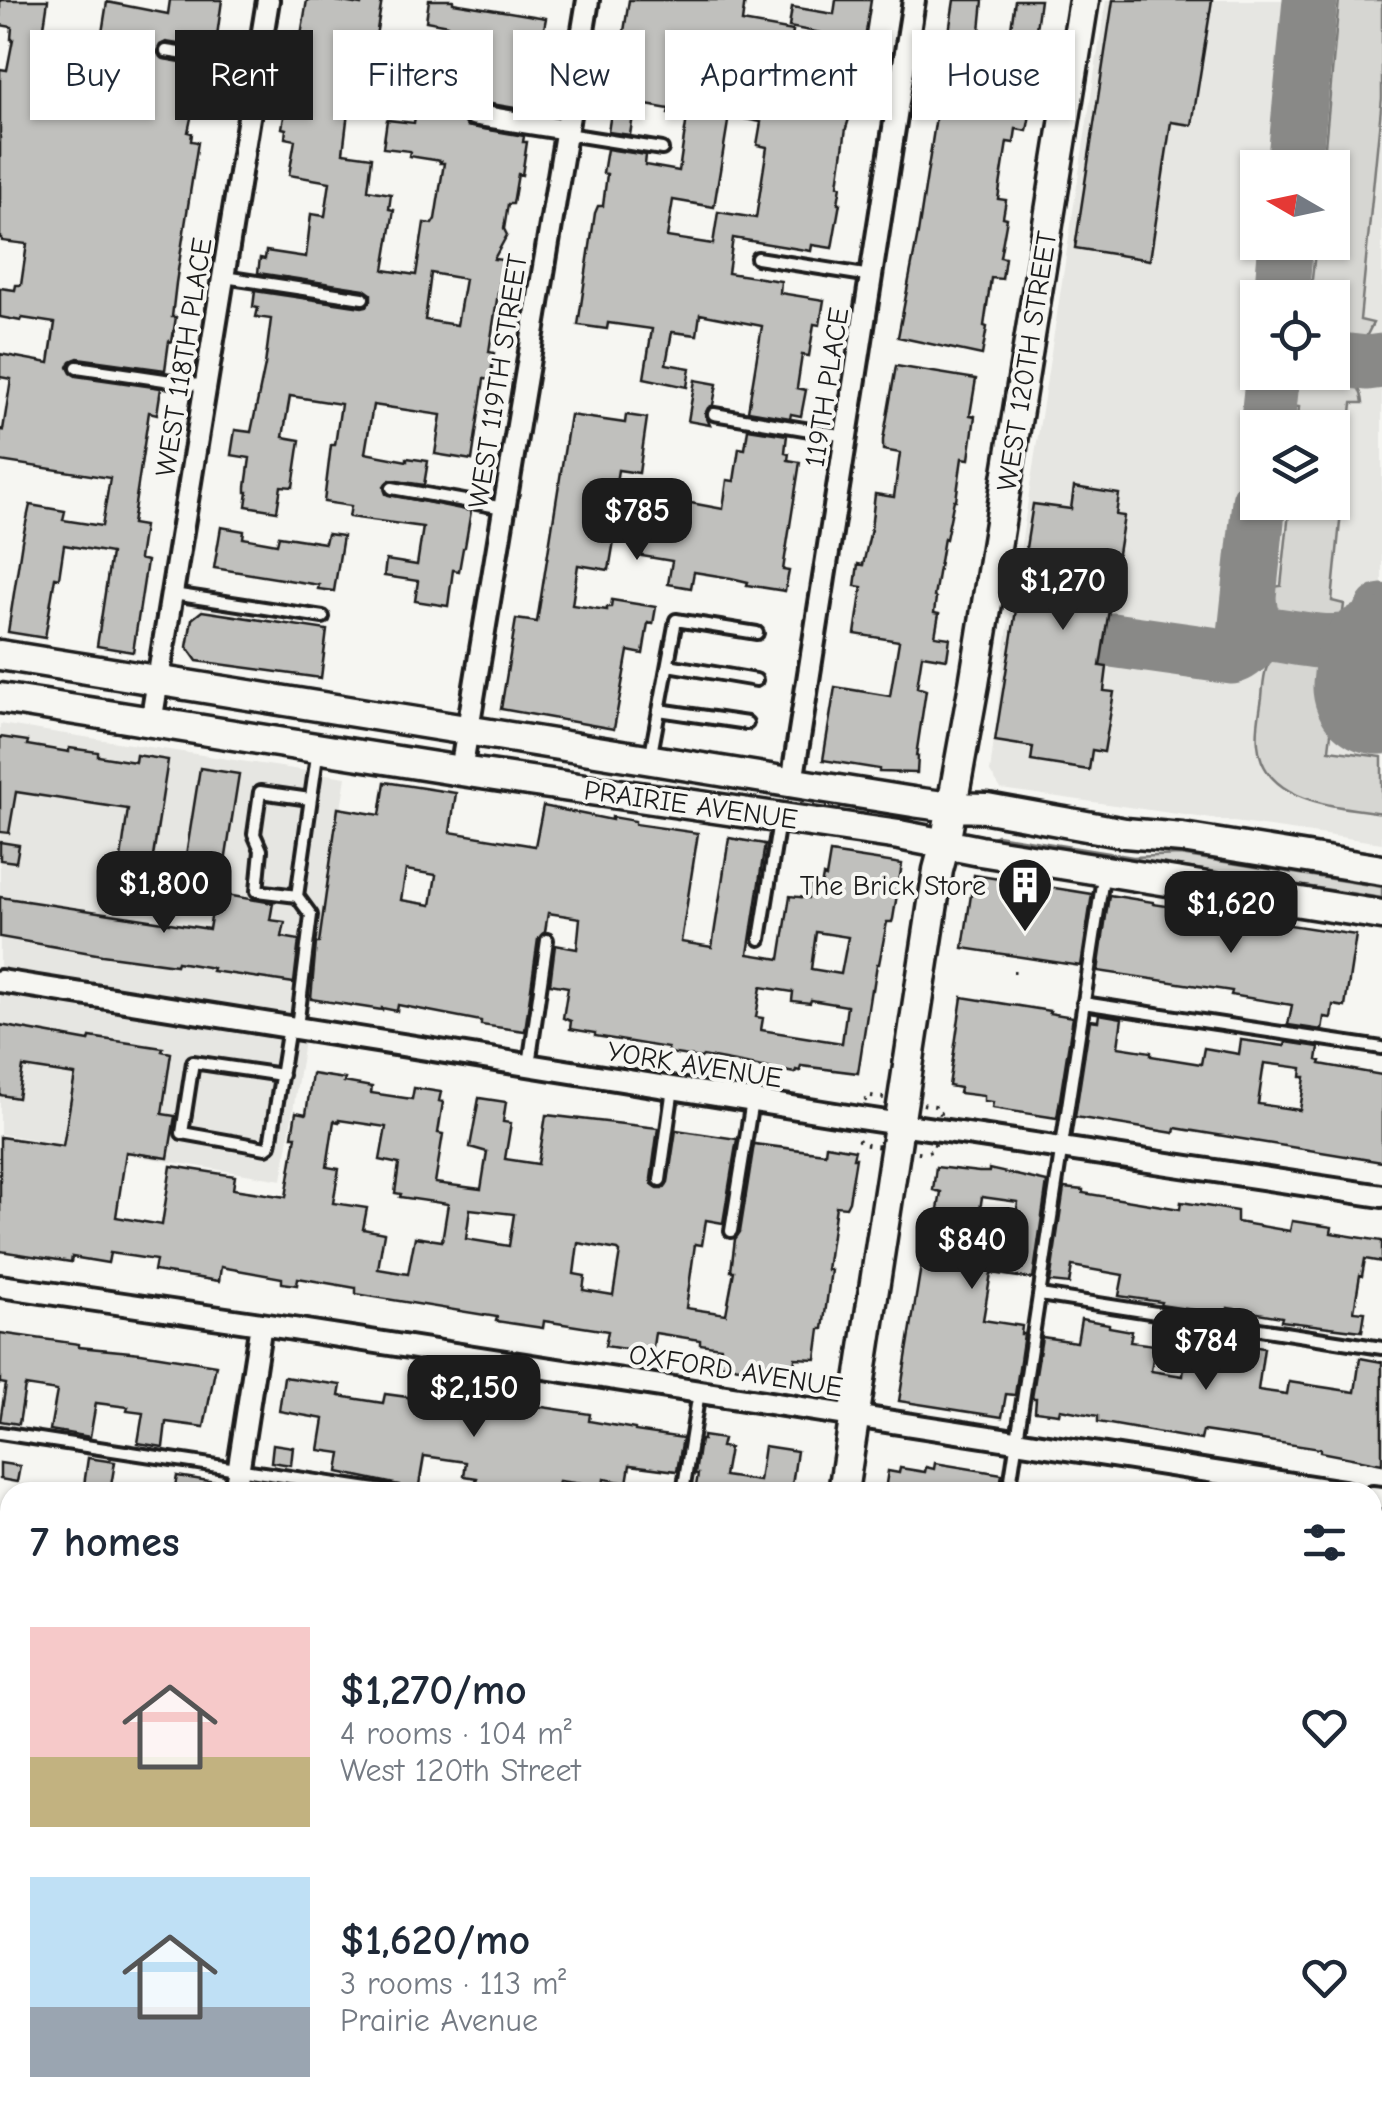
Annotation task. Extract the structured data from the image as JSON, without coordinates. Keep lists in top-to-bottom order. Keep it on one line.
{"streets":{"main road":["WEST 120TH STREET","PRAIRIE AVENUE"],"street":["WEST 118TH PLACE","WEST 119TH STREET","119TH PLACE","YORK AVENUE","OXFORD AVENUE"]},"crossings":[["WEST 118TH PLACE","PRAIRIE AVENUE"],["WEST 120TH STREET","PRAIRIE AVENUE"],["WEST 120TH STREET","YORK AVENUE"],["WEST 120TH STREET","OXFORD AVENUE"],["WEST 119TH STREET","PRAIRIE AVENUE"],["119TH PLACE","PRAIRIE AVENUE"]],"places":{"building":["The Brick Store"]},"north":"left","page":{"chip":["Buy","Rent","Filters","New","Apartment","House"],"price":["$785","$1,270","$1,800","$1,620","$840","$784","$2,150"],"heading":"7 homes","list":[{"name":"$1,270/mo","note":"4 rooms · 104 m² · West 120th Street"},{"name":"$1,620/mo","note":"3 rooms · 113 m² · Prairie Avenue"}]}}
